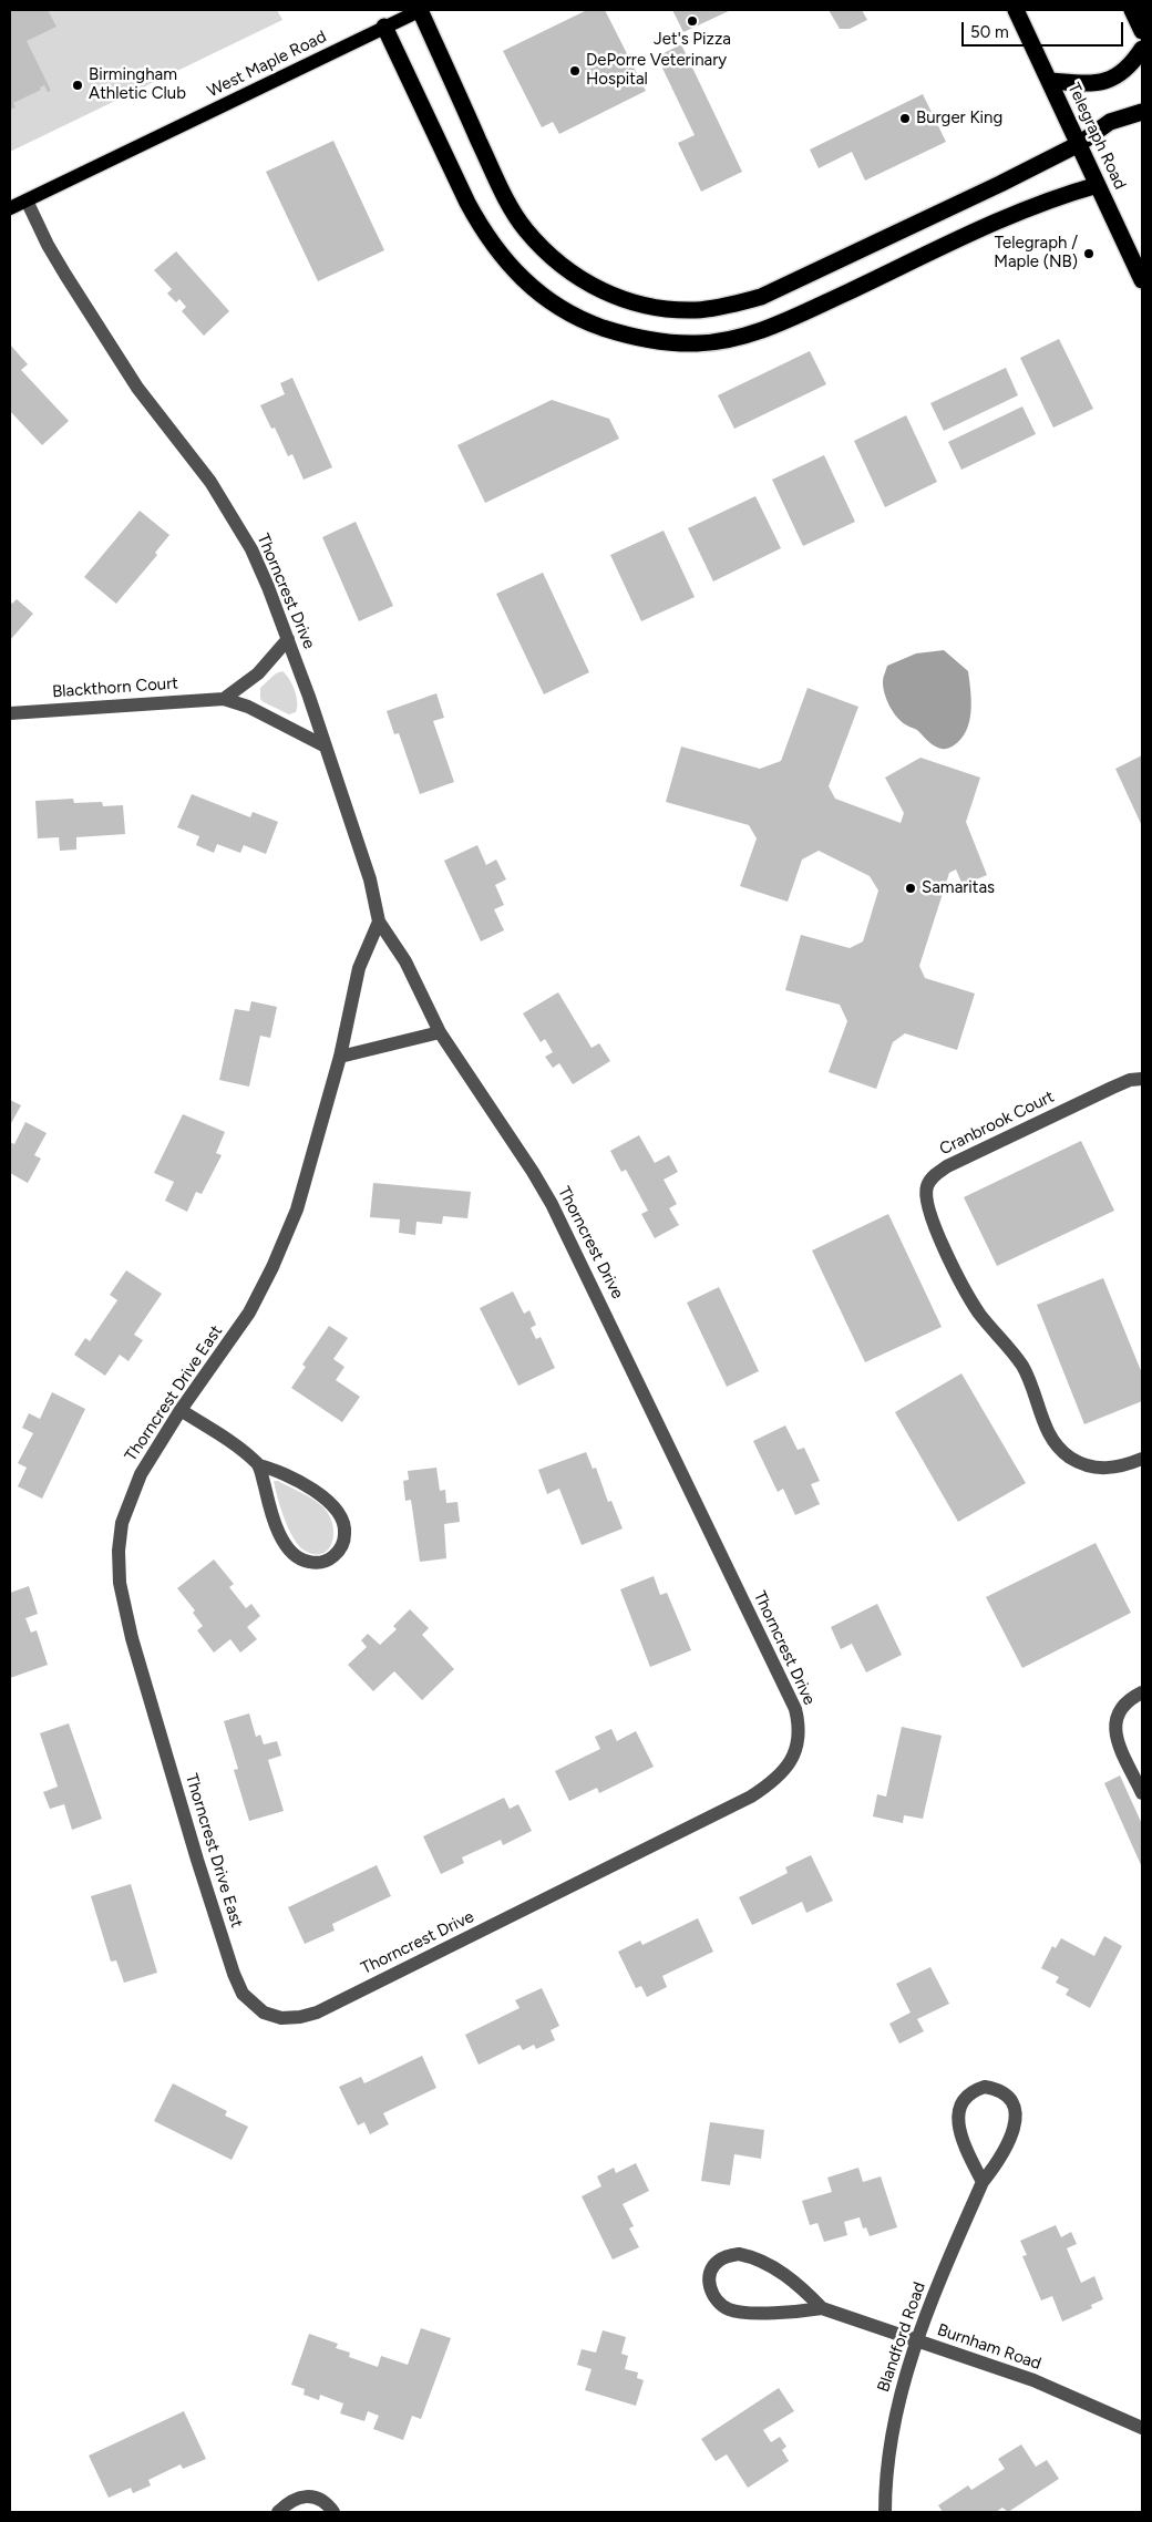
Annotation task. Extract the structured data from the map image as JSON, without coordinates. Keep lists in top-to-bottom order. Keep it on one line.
{"streets":{"highway":["Telegraph Road"],"main road":["West Maple Road"],"street":["Thorncrest Drive","Blackthorn Court","Cranbrook Court","Thorncrest Drive East","Blandford Road","Burnham Road"]},"crossings":[["West Maple Road","Thorncrest Drive"],["Thorncrest Drive","Blackthorn Court"],["Thorncrest Drive","Thorncrest Drive East"],["Blandford Road","Burnham Road"]],"places":["Jet's Pizza","DePorre Veterinary Hospital","Birmingham Athletic Club","Burger King","Telegraph / Maple (NB)","Samaritas"],"scale_bar":"50 m"}
